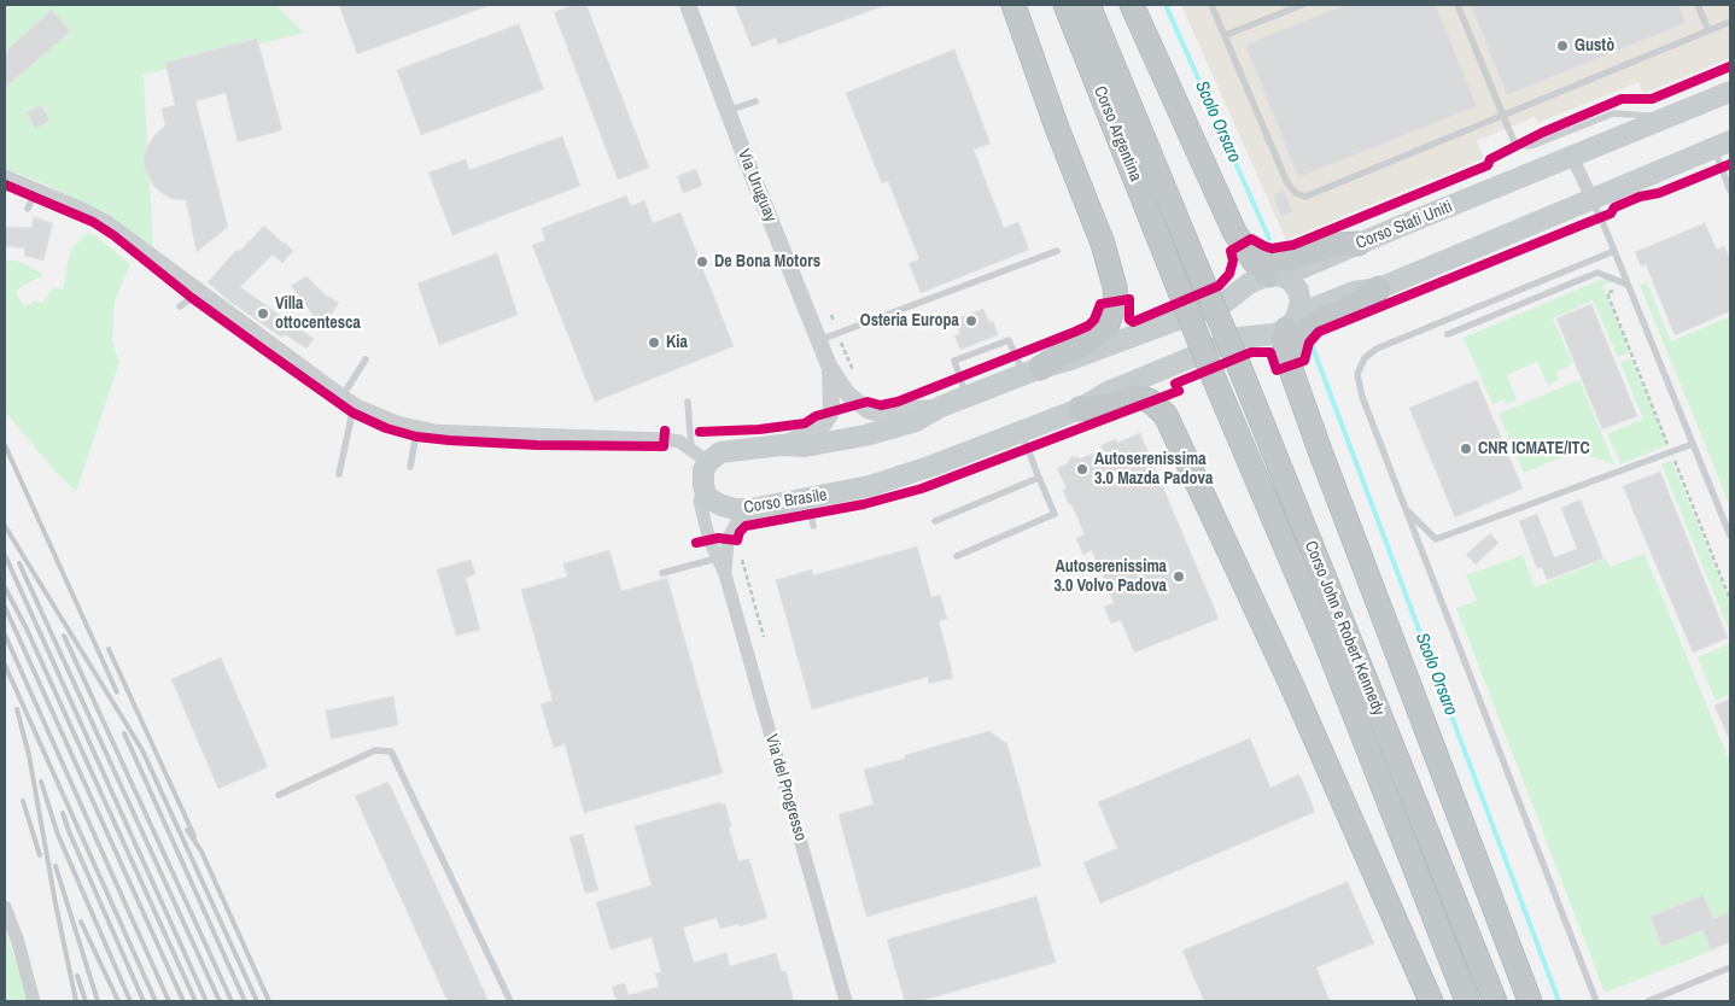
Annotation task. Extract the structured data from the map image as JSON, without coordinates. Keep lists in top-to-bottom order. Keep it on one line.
{"streets":{"highway":["Corso Argentina","Corso John e Robert Kennedy"],"main road":["Corso Stati Uniti","Corso Brasile"],"street":["Via Uruguay","Via del Progresso"]},"crossings":[["Corso Argentina","Corso John e Robert Kennedy"],["Corso Brasile","Via del Progresso"]],"water":["Scolo Orsaro"],"places":["Gustò","De Bona Motors","Villa ottocentesca","Osteria Europa","Kia","CNR ICMATE/ITC","Autoserenissima 3.0 Mazda Padova","Autoserenissima 3.0 Volvo Padova"]}
